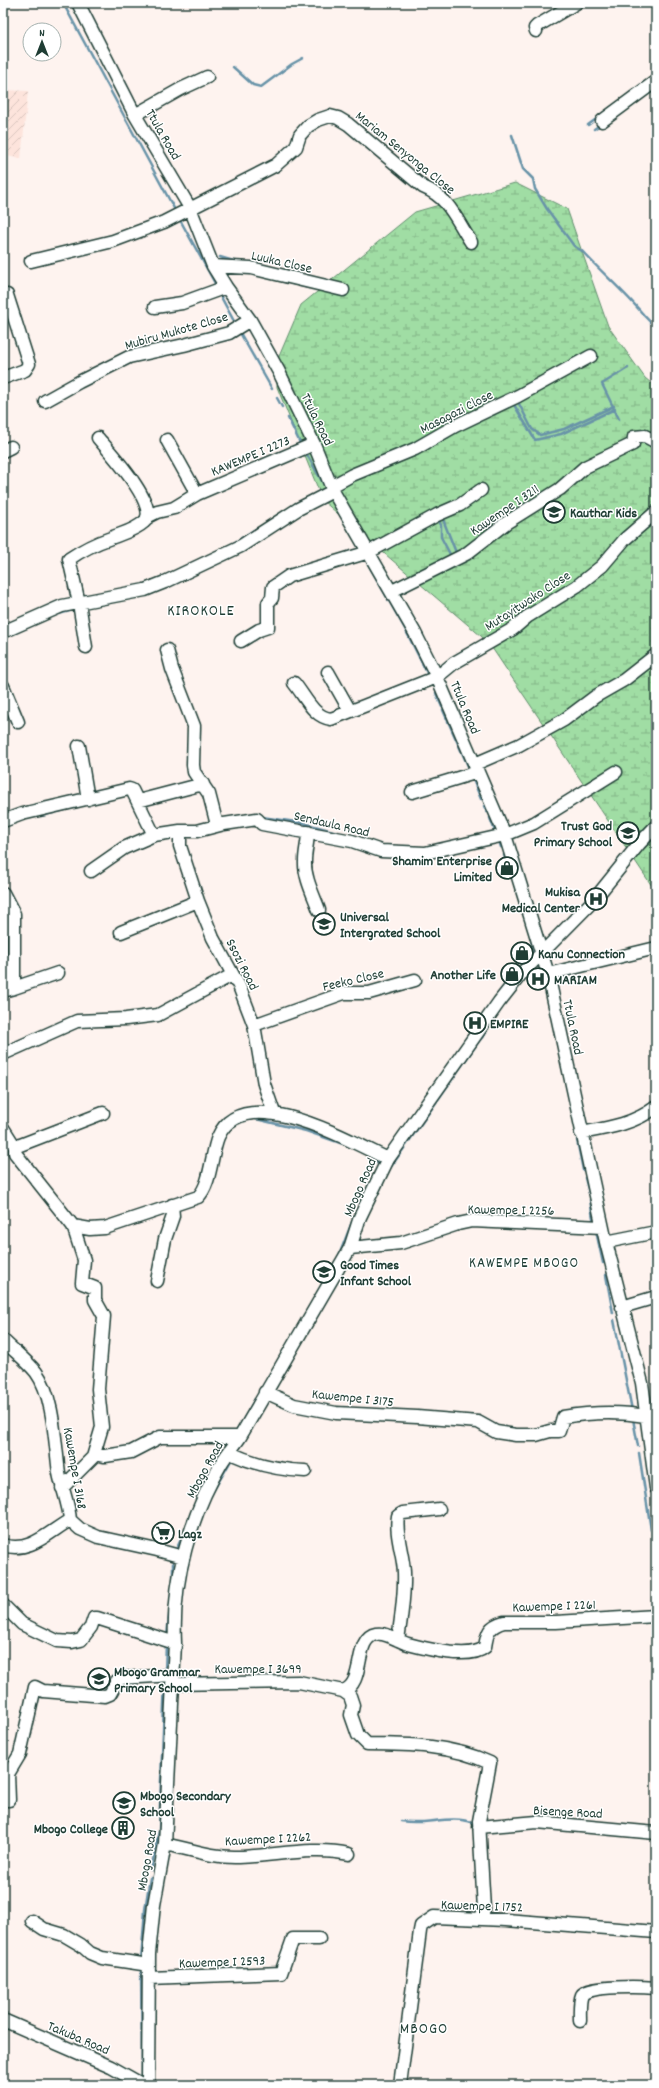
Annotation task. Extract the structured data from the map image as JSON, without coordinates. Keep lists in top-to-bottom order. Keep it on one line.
{"streets":{"street":["Ttula Road","Mariam Senyonga Close","Luuka Close","Mubiru Mukote Close","Masagazi Close","KAWEMPE I 2273","Kawempe I 3211","Mutayitwako Close","Sendaula Road","Ssozi Road","Feeko Close","Mbogo Road","Kawempe I 2256","Kawempe I 3175","Kawempe I 3168","Kawempe I 2261","Kawempe I 3699","Bisenge Road","Kawempe I 2262","Kawempe I 1752","Kawempe I 2593","Takuba Road"]},"crossings":[["Ttula Road","Mariam Senyonga Close"],["Ttula Road","Luuka Close"],["Ttula Road","Mubiru Mukote Close"],["Ttula Road","Masagazi Close"],["Ttula Road","KAWEMPE I 2273"],["Ttula Road","Kawempe I 3211"],["Ttula Road","Mutayitwako Close"],["Ttula Road","Sendaula Road"],["Ttula Road","Mbogo Road"],["Ttula Road","Kawempe I 2256"],["Ttula Road","Kawempe I 3175"],["Masagazi Close","KAWEMPE I 2273"],["Sendaula Road","Ssozi Road"],["Ssozi Road","Feeko Close"],["Mbogo Road","Kawempe I 2256"],["Mbogo Road","Kawempe I 3175"],["Mbogo Road","Kawempe I 3168"],["Mbogo Road","Kawempe I 3699"],["Mbogo Road","Kawempe I 2262"],["Mbogo Road","Kawempe I 2593"],["Kawempe I 2261","Kawempe I 3699"]],"districts":["KIROKOLE","KAWEMPE MBOGO","MBOGO"],"places":{"school or university":["Kauthar Kids","Trust God Primary School","Universal Intergrated School","Good Times Infant School","Mbogo Grammar Primary School","Mbogo Secondary School"],"shop":["Shamim Enterprise Limited","Kanu Connection","Another Life"],"hospital":["Mukisa Medical Center","MARIAM","EMPIRE"],"supermarket":["Lagz"],"building":["Mbogo College"]},"north":"top"}
